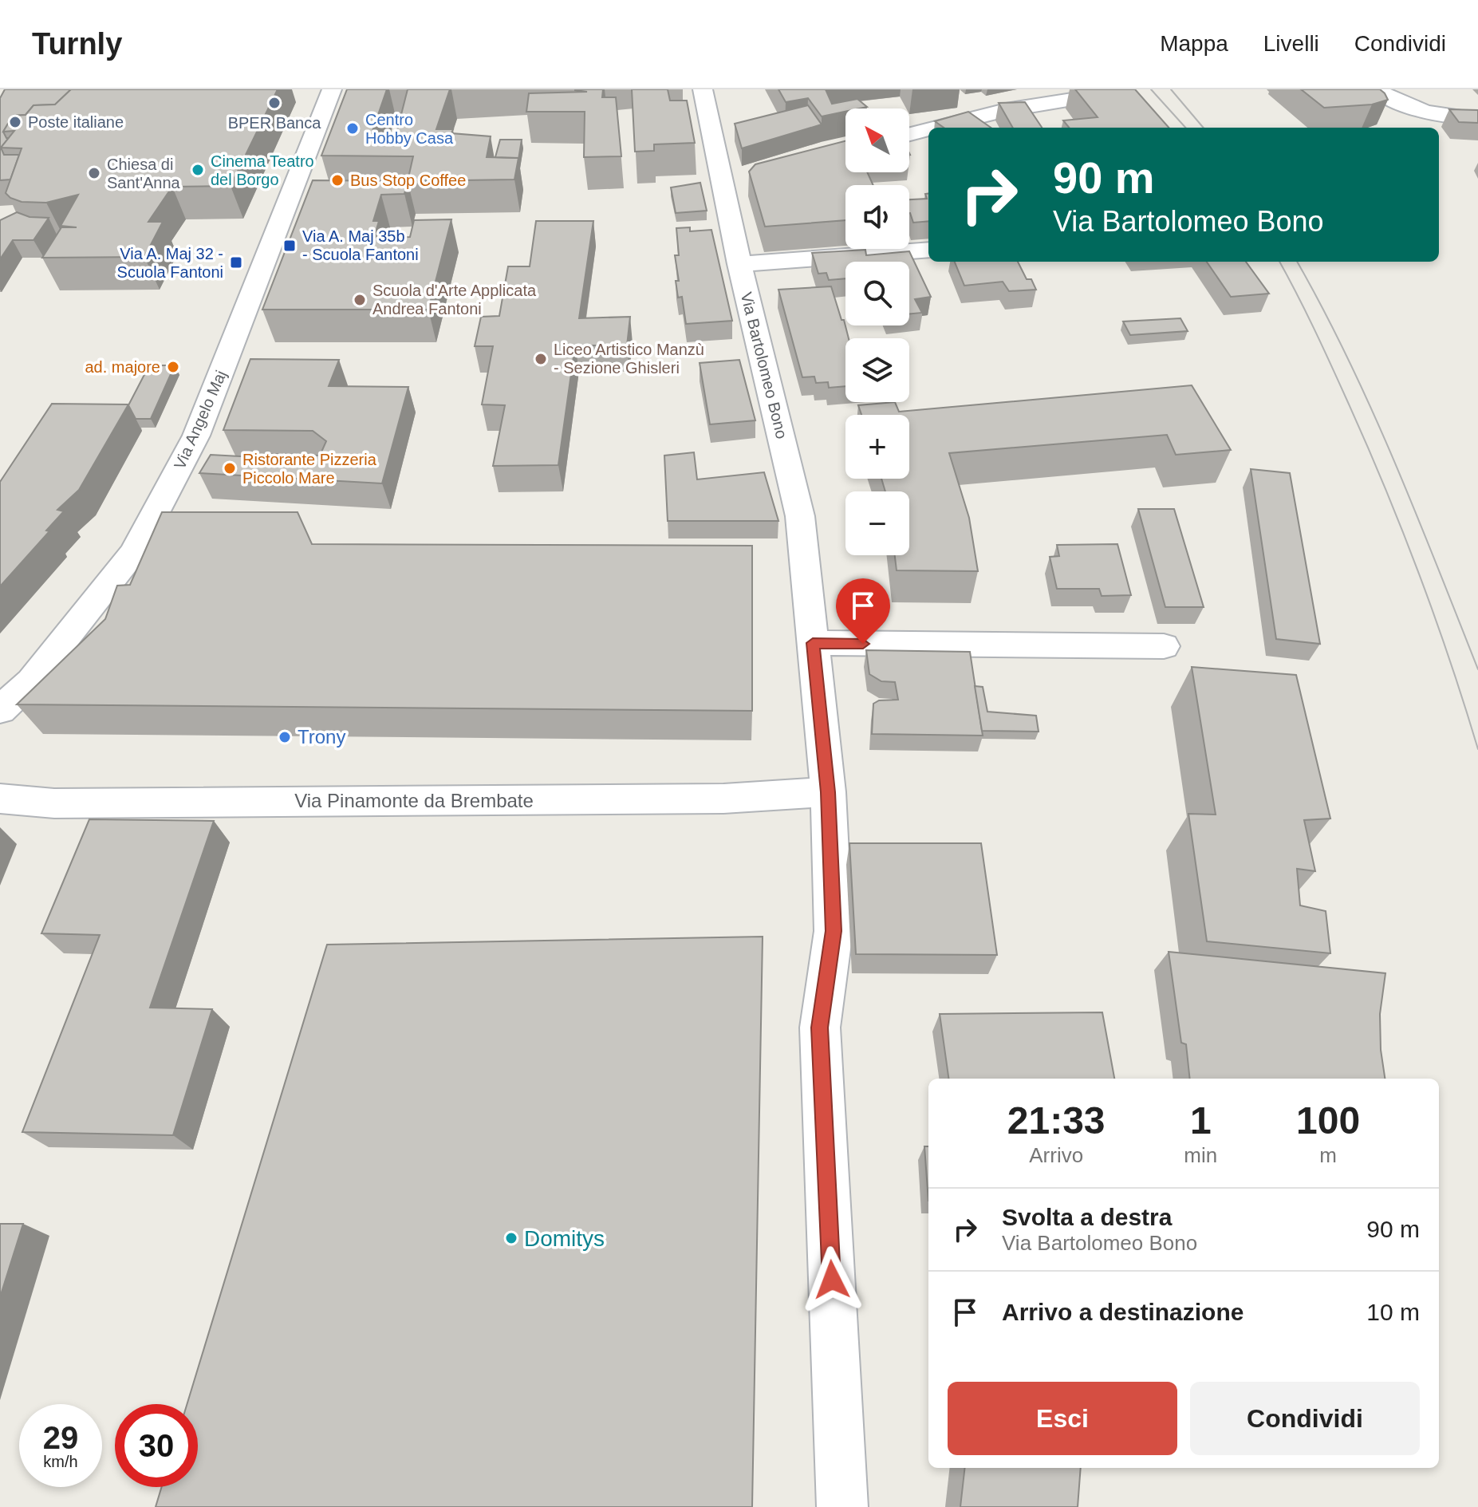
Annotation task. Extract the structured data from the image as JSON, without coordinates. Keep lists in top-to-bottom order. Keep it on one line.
{"streets":{"street":["Via Bartolomeo Bono","Via Angelo Maj","Via Pinamonte da Brembate"]},"crossings":[["Via Bartolomeo Bono","Via Pinamonte da Brembate"]],"places":{"other":["BPER Banca","Poste italiane","Centro Hobby Casa","Cinema Teatro del Borgo","Chiesa di Sant'Anna","Bus Stop Coffee","Scuola d'Arte Applicata Andrea Fantoni","Liceo Artistico Manzù - Sezione Ghisleri","ad. majore","Ristorante Pizzeria Piccolo Mare","Trony","Domitys"],"transit":["Via A. Maj 35b - Scuola Fantoni","Via A. Maj 32 - Scuola Fantoni"]},"north":"top left","page":{"header":"Turnly","nav":["Mappa","Livelli","Condividi"],"map_buttons":["+","−"],"turn":["90 m","Via Bartolomeo Bono"],"eta":["21:33","Arrivo","1","min","100","m"],"list":[{"name":"Svolta a destra","note":"Via Bartolomeo Bono","value":"90 m"},{"name":"Arrivo a destinazione","value":"10 m"}],"buttons":["Esci","Condividi"],"speed":"29 km/h","limit":"30"}}
